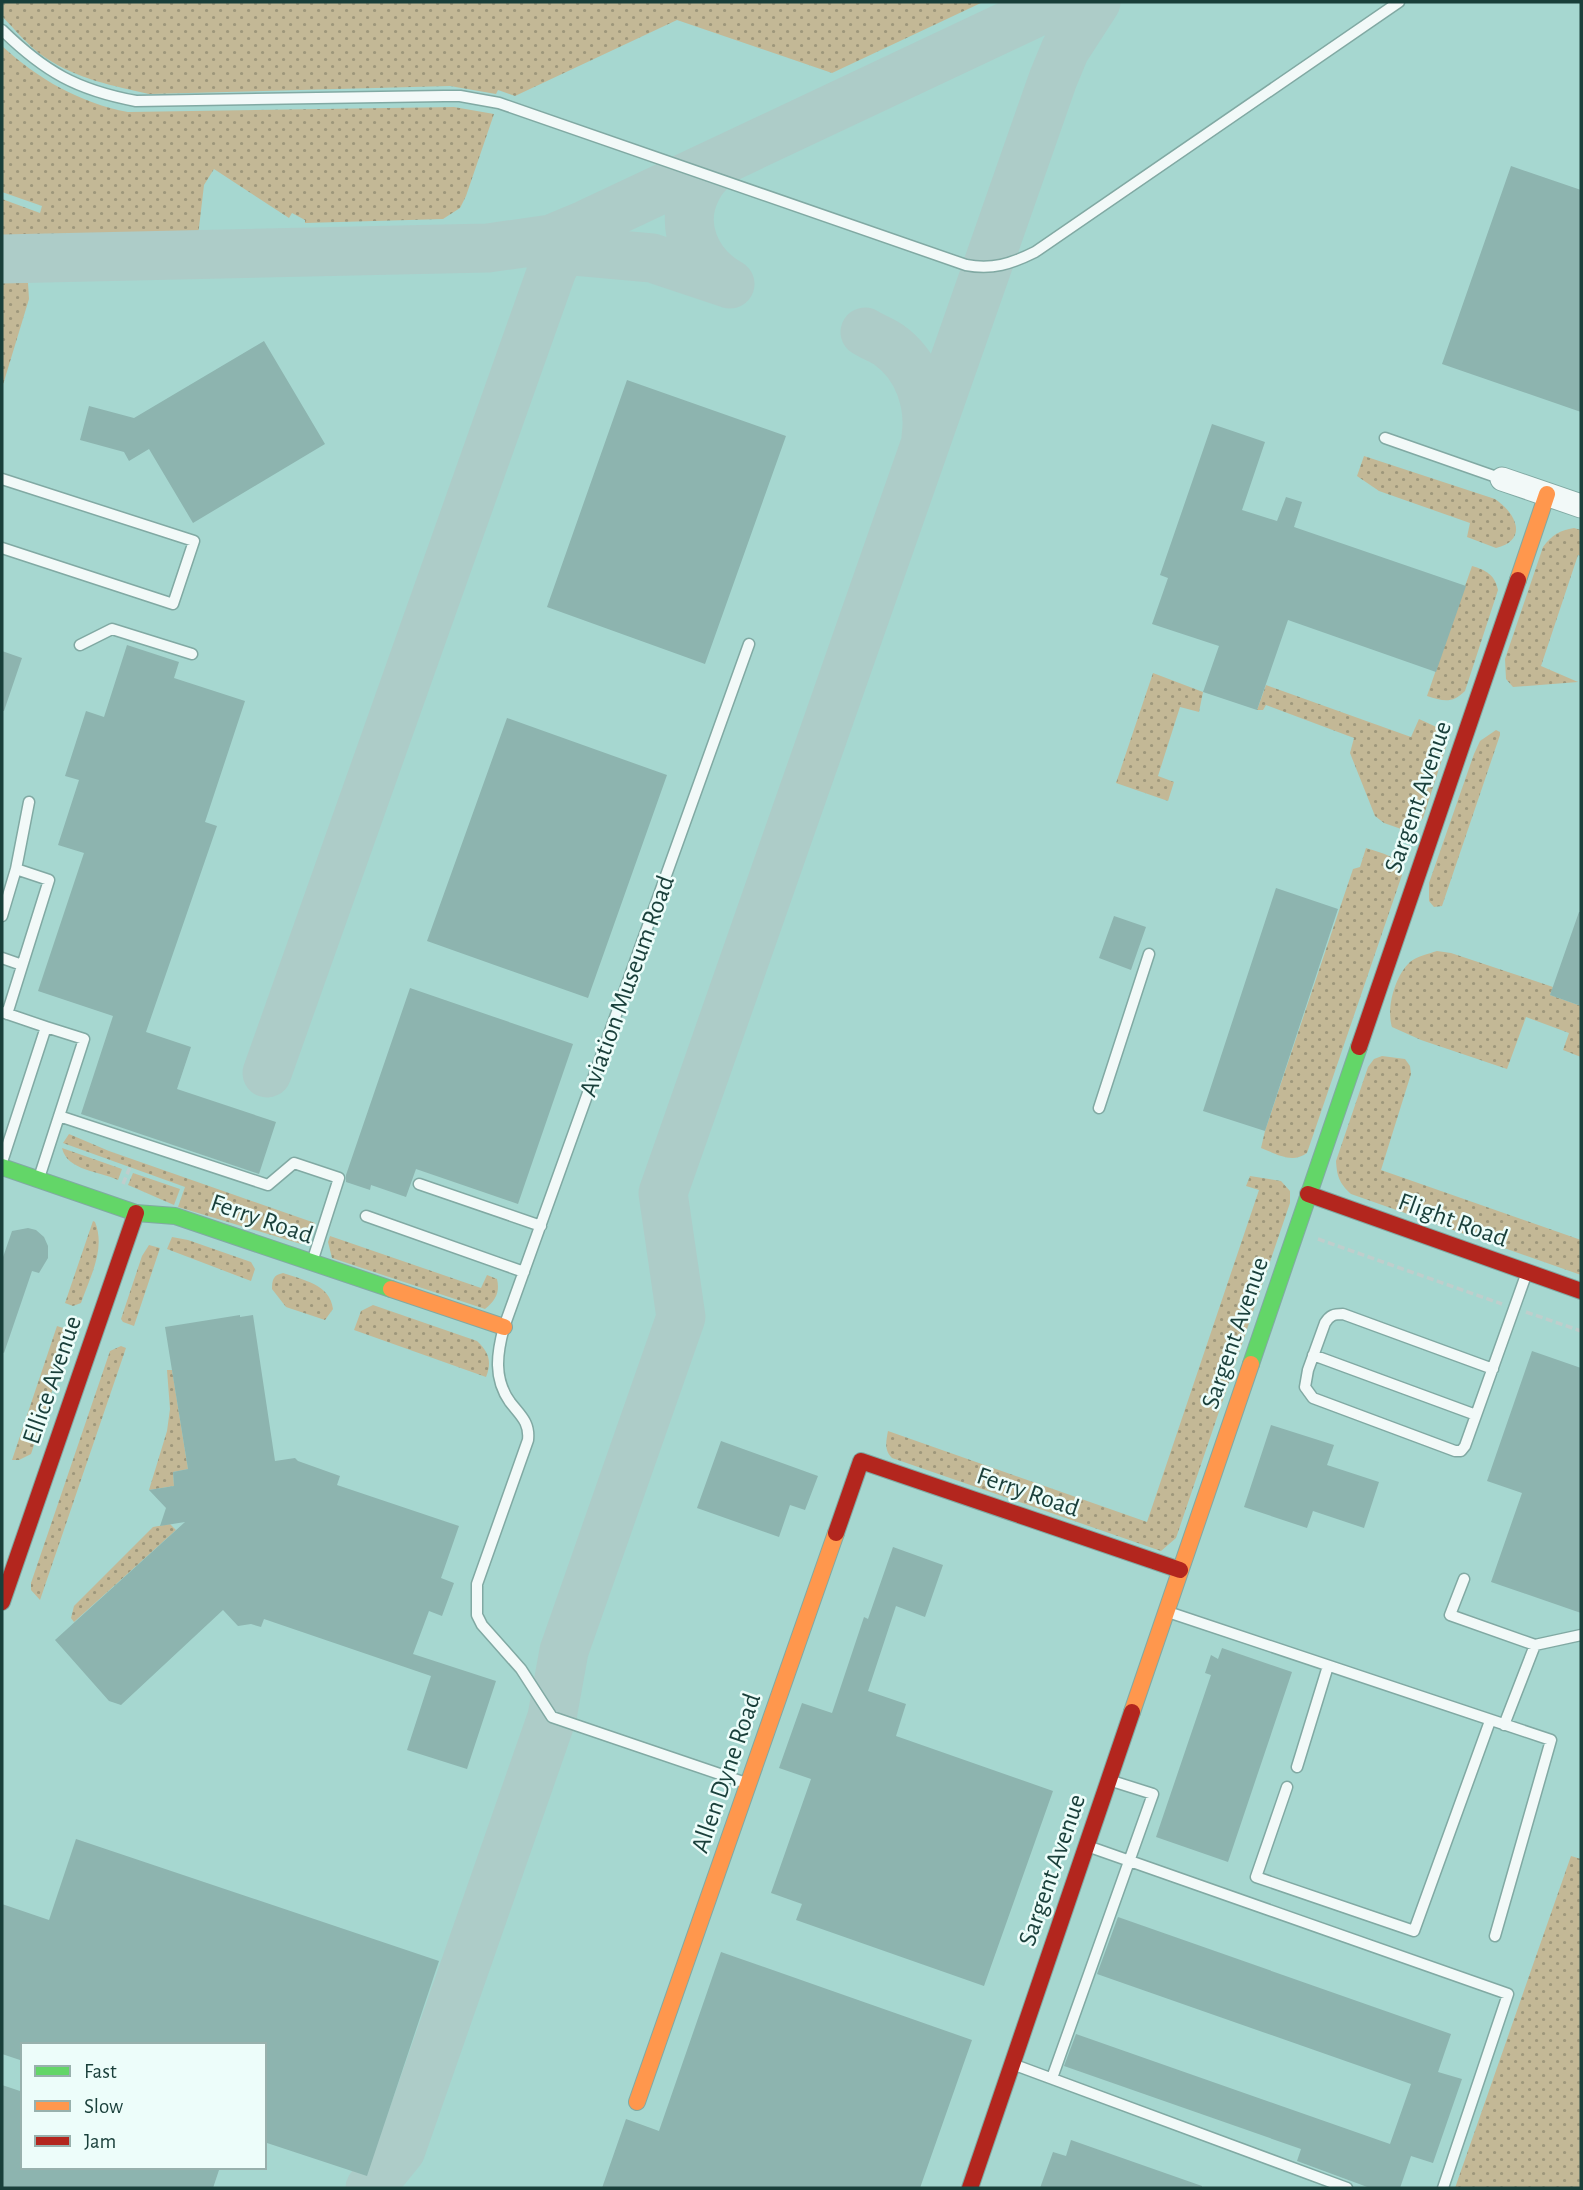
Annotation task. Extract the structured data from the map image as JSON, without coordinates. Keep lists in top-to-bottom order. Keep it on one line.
{"streets":{"street":["Sargent Avenue","Ferry Road","Flight Road","Ellice Avenue","Allen Dyne Road"],"lane":["Aviation Museum Road"]},"crossings":[["Sargent Avenue","Ferry Road"],["Sargent Avenue","Flight Road"],["Aviation Museum Road","Ferry Road"],["Aviation Museum Road","Allen Dyne Road"],["Ferry Road","Ellice Avenue"],["Ferry Road","Allen Dyne Road"]],"legend":["Fast","Slow","Jam"]}
